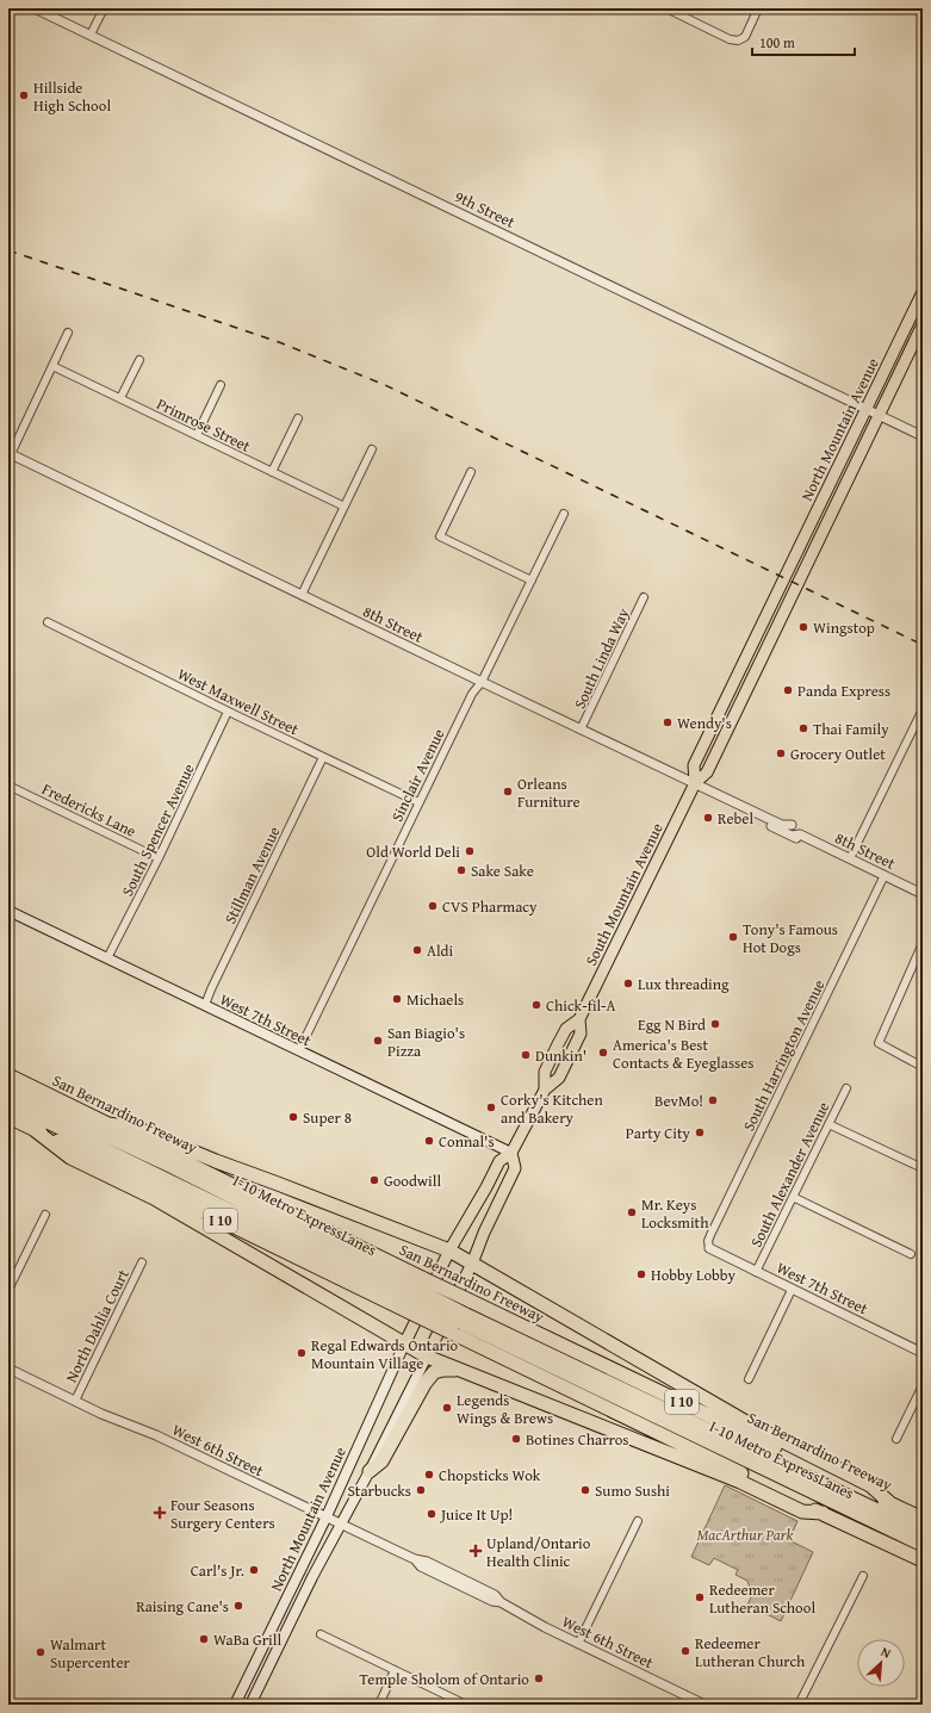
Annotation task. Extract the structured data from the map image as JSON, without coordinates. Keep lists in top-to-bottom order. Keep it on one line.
{"streets":{"highway":["San Bernardino Freeway","I-10 Metro ExpressLanes","I 10"],"main road":["North Mountain Avenue","South Mountain Avenue","West 7th Street"],"street":["9th Street","Primrose Street","8th Street","South Linda Way","West Maxwell Street","Sinclair Avenue","Fredericks Lane","South Spencer Avenue","Stillman Avenue","South Harrington Avenue","South Alexander Avenue","North Dahlia Court","West 6th Street"]},"crossings":[["9th Street","North Mountain Avenue"],["North Mountain Avenue","South Mountain Avenue"],["North Mountain Avenue","West 6th Street"],["8th Street","South Linda Way"],["8th Street","Sinclair Avenue"],["8th Street","South Mountain Avenue"],["8th Street","South Harrington Avenue"],["West Maxwell Street","Sinclair Avenue"],["West Maxwell Street","South Spencer Avenue"],["West Maxwell Street","Stillman Avenue"],["Sinclair Avenue","West 7th Street"],["Fredericks Lane","South Spencer Avenue"],["South Spencer Avenue","West 7th Street"],["Stillman Avenue","West 7th Street"],["South Mountain Avenue","West 7th Street"],["West 7th Street","South Harrington Avenue"],["West 7th Street","South Alexander Avenue"],["San Bernardino Freeway","I-10 Metro ExpressLanes"],["North Dahlia Court","West 6th Street"]],"parks":["MacArthur Park"],"places":{"other":["Hillside High School","Wingstop","Panda Express","Wendy's","Thai Family","Grocery Outlet","Orleans Furniture","Rebel","Old World Deli","Sake Sake","CVS Pharmacy","Tony's Famous Hot Dogs","Aldi","Lux threading","Michaels","Chick-fil-A","Egg N Bird","San Biagio's Pizza","America's Best Contacts & Eyeglasses","Dunkin'","BevMo!","Corky's Kitchen and Bakery","Super 8","Party City","Connal's","Goodwill","Mr. Keys Locksmith","Hobby Lobby","Regal Edwards Ontario Mountain Village","Legends Wings & Brews","Botines Charros","Chopsticks Wok","Starbucks","Sumo Sushi","Juice It Up!","Carl's Jr.","Redeemer Lutheran School","Raising Cane's","WaBa Grill","Redeemer Lutheran Church","Walmart Supercenter","Temple Sholom of Ontario"],"health":["Four Seasons Surgery Centers","Upland/Ontario Health Clinic"]},"scale_bar":"100 m","north":"top right"}
